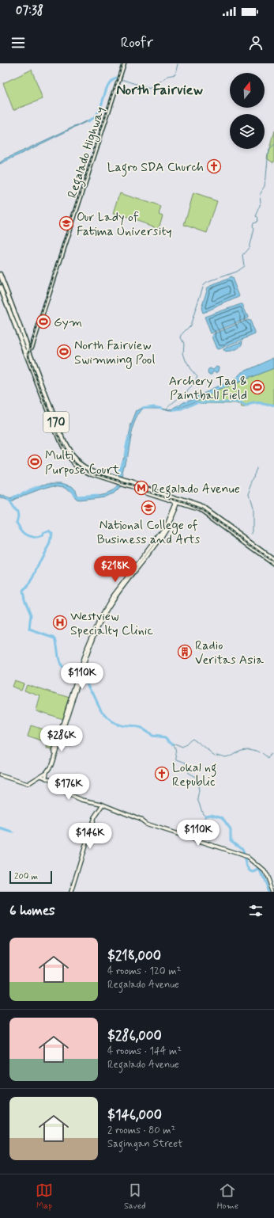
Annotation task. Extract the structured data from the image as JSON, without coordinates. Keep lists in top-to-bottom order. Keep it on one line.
{"streets":{"main road":["Regalado Highway","170"]},"crossings":[["Regalado Highway","170"]],"districts":["North Fairview"],"places":{"church":["Lagro SDA Church","Lokal ng Republic"],"school or university":["Our Lady of Fatima University","National College of Business and Arts"],"sports":["Gym","North Fairview Swimming Pool","Archery Tag & Paintball Field","Multi Purpose Court"],"metro station":["Regalado Avenue"],"hospital":["Westview Specialty Clinic"],"building":["Radio Veritas Asia"]},"scale_bar":"200 m","north":"top","page":{"status":"07:38","header":"Roofr","price":["$218K","$110K","$286K","$176K","$110K","$146K"],"scale":"200 m","heading":"6 homes","list":[{"name":"$218,000","note":"4 rooms · 120 m² · Regalado Avenue"},{"name":"$286,000","note":"4 rooms · 144 m² · Regalado Avenue"},{"name":"$146,000","note":"2 rooms · 80 m² · Sagingan Street"}],"tabs":["Map","Saved","Home"]}}
